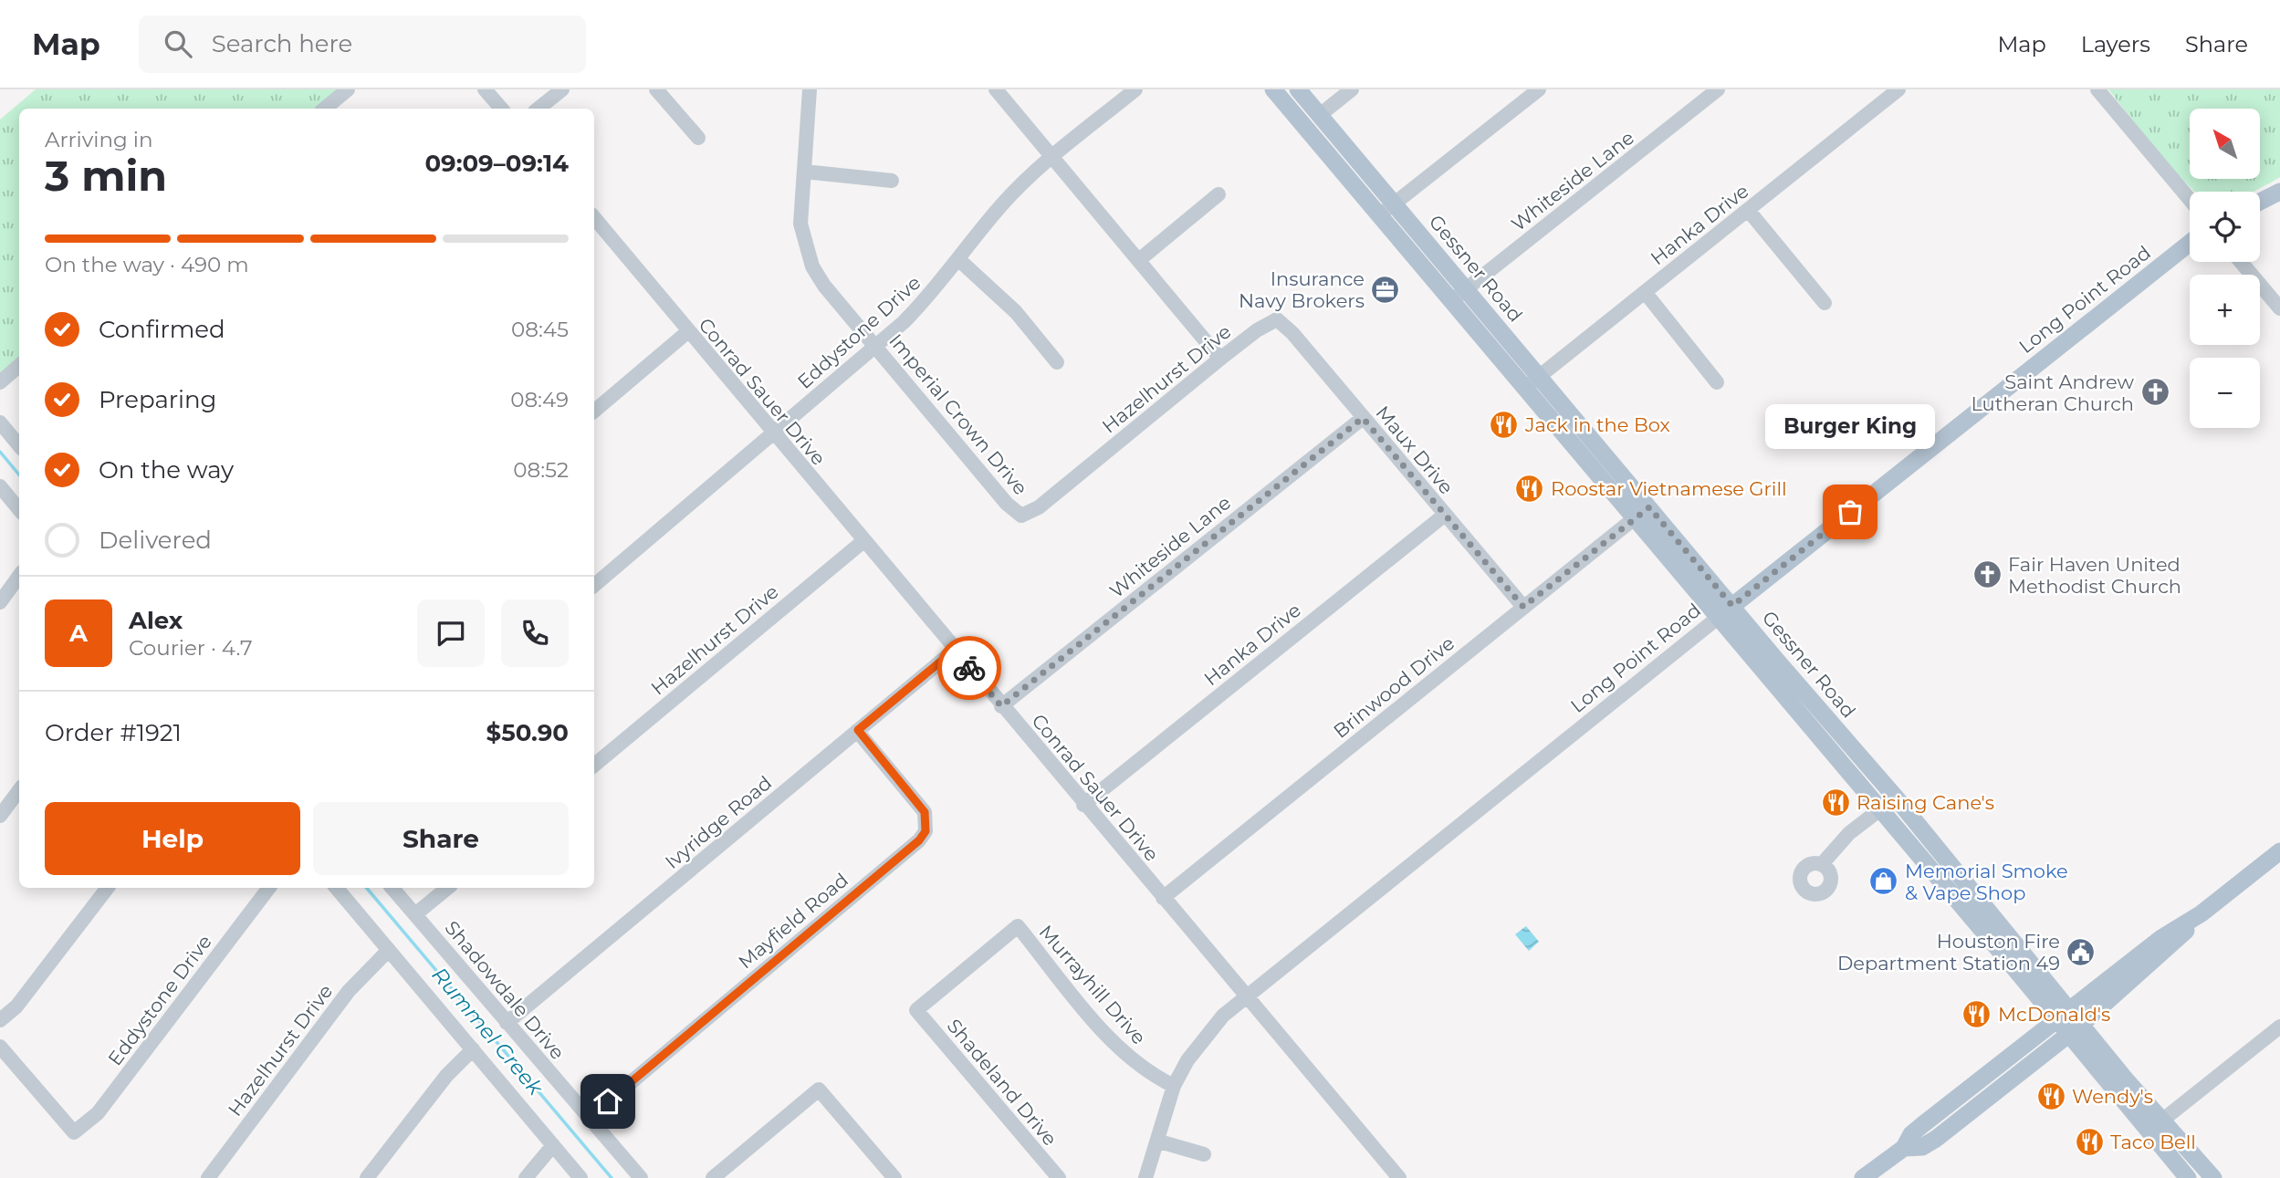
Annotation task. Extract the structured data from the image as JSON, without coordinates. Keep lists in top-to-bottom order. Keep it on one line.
{"streets":{"main road":["Gessner Road","Long Point Road"],"street":["Whiteside Lane","Hanka Drive","Eddystone Drive","Hazelhurst Drive","Conrad Sauer Drive","Imperial Crown Drive","Maux Drive","Brinwood Drive","Ivyridge Road","Mayfield Road","Murrayhill Drive","Shadowdale Drive","Shadeland Drive"]},"crossings":[["Whiteside Lane","Gessner Road"],["Whiteside Lane","Conrad Sauer Drive"],["Whiteside Lane","Maux Drive"],["Hanka Drive","Gessner Road"],["Hanka Drive","Conrad Sauer Drive"],["Hanka Drive","Maux Drive"],["Gessner Road","Long Point Road"],["Gessner Road","Brinwood Drive"],["Long Point Road","Conrad Sauer Drive"],["Long Point Road","Murrayhill Drive"],["Eddystone Drive","Conrad Sauer Drive"],["Eddystone Drive","Imperial Crown Drive"],["Hazelhurst Drive","Conrad Sauer Drive"],["Hazelhurst Drive","Imperial Crown Drive"],["Hazelhurst Drive","Maux Drive"],["Conrad Sauer Drive","Brinwood Drive"],["Conrad Sauer Drive","Ivyridge Road"],["Maux Drive","Brinwood Drive"],["Ivyridge Road","Mayfield Road"],["Ivyridge Road","Shadowdale Drive"],["Mayfield Road","Shadowdale Drive"],["Murrayhill Drive","Shadeland Drive"]],"water":["Rummel Creek"],"places":{"office":["Insurance Navy Brokers"],"church":["Saint Andrew Lutheran Church","Fair Haven United Methodist Church"],"restaurant":["Jack in the Box","Roostar Vietnamese Grill","Raising Cane's","McDonald's","Wendy's","Taco Bell"],"other":["Burger King"],"shop":["Memorial Smoke & Vape Shop"],"public building":["Houston Fire Department Station 49"]},"north":"top left","page":{"header":"Map","search":"Search here","nav":["Map","Layers","Share"],"map_buttons":["+","−"],"heading":["3 min","Arriving in","09:09–09:14"],"panel":["Alex","Courier · 4.7","Order #1921","$50.90"],"bar":"On the way · 490 m","list":[["Confirmed","08:45"],["Preparing","08:49"],["On the way","08:52"],"Delivered"],"bubble":"Burger King","round":"A","buttons":["Help","Share"]}}
